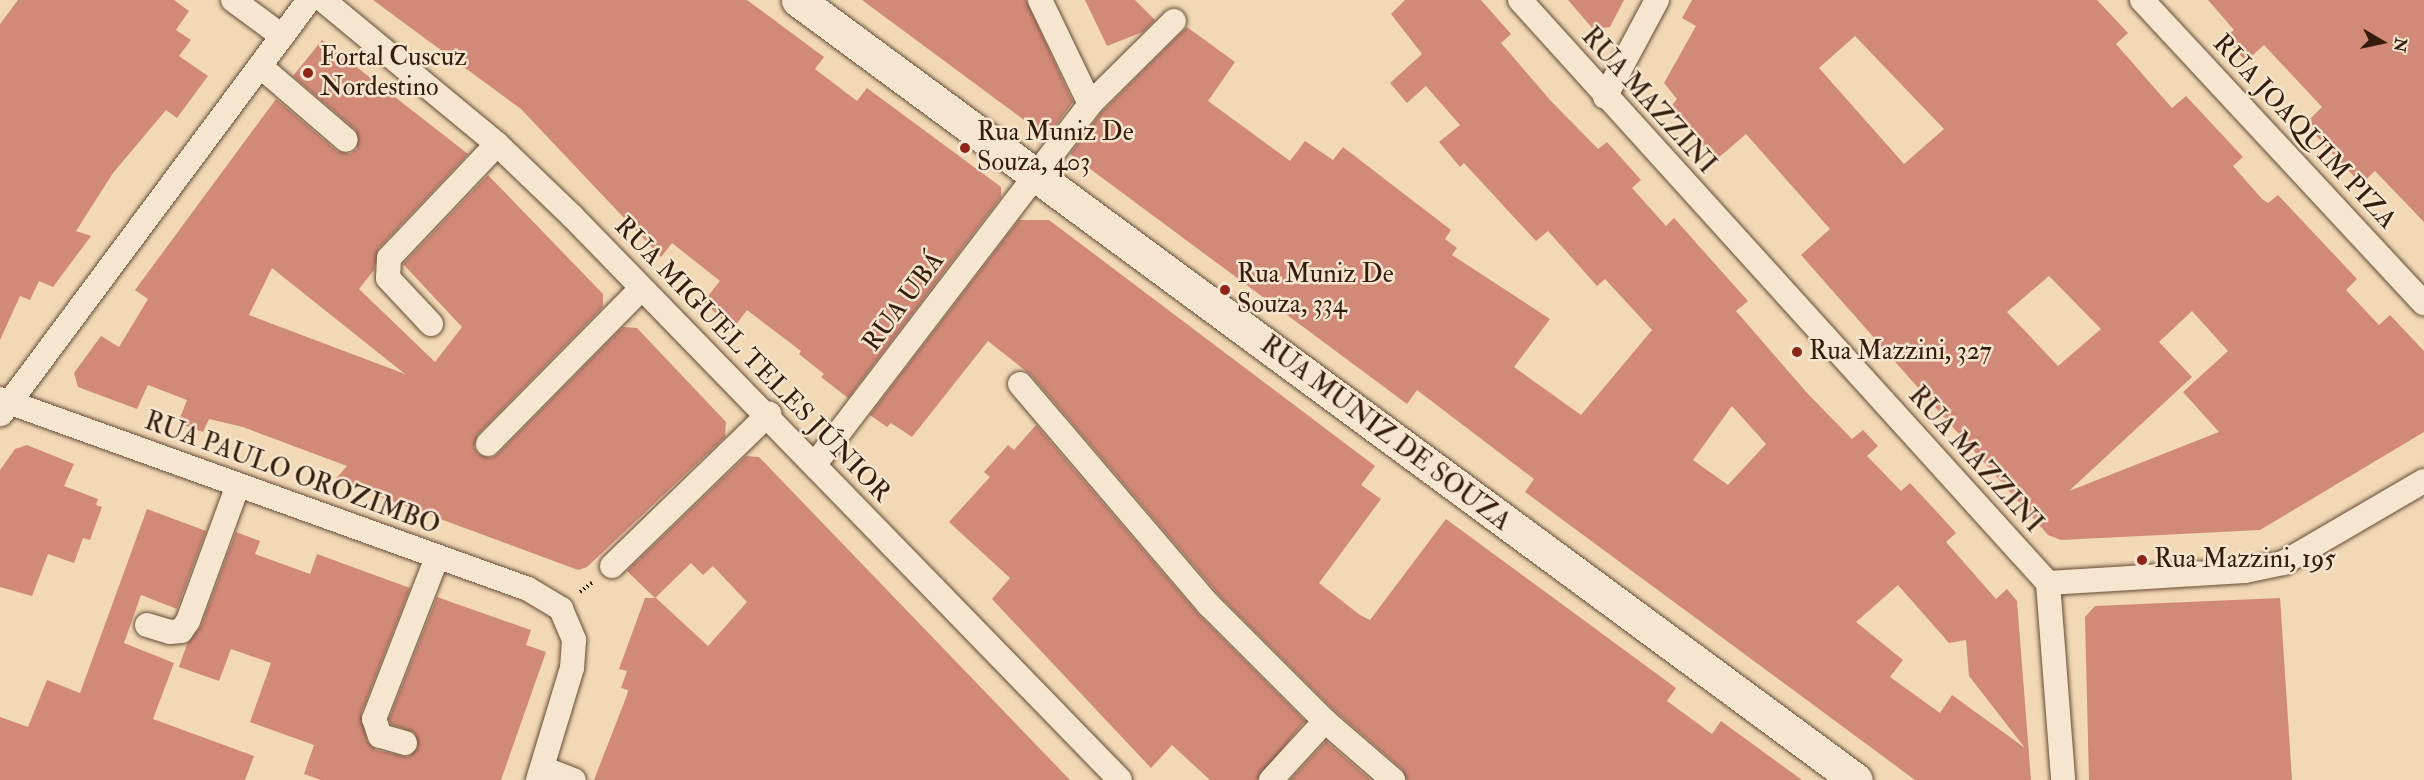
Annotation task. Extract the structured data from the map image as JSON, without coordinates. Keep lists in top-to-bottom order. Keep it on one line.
{"streets":{"street":["RUA MAZZINI","RUA JOAQUIM PIZA","RUA UBÁ","RUA MIGUEL TELES JÚNIOR","RUA MUNIZ DE SOUZA","RUA PAULO OROZIMBO"]},"crossings":[["RUA UBÁ","RUA MIGUEL TELES JÚNIOR"],["RUA UBÁ","RUA MUNIZ DE SOUZA"]],"places":["Fortal Cuscuz Nordestino","Rua Muniz De Souza, 403","Rua Muniz De Souza, 334","Rua Mazzini, 327","Rua Mazzini, 195"],"north":"right"}
